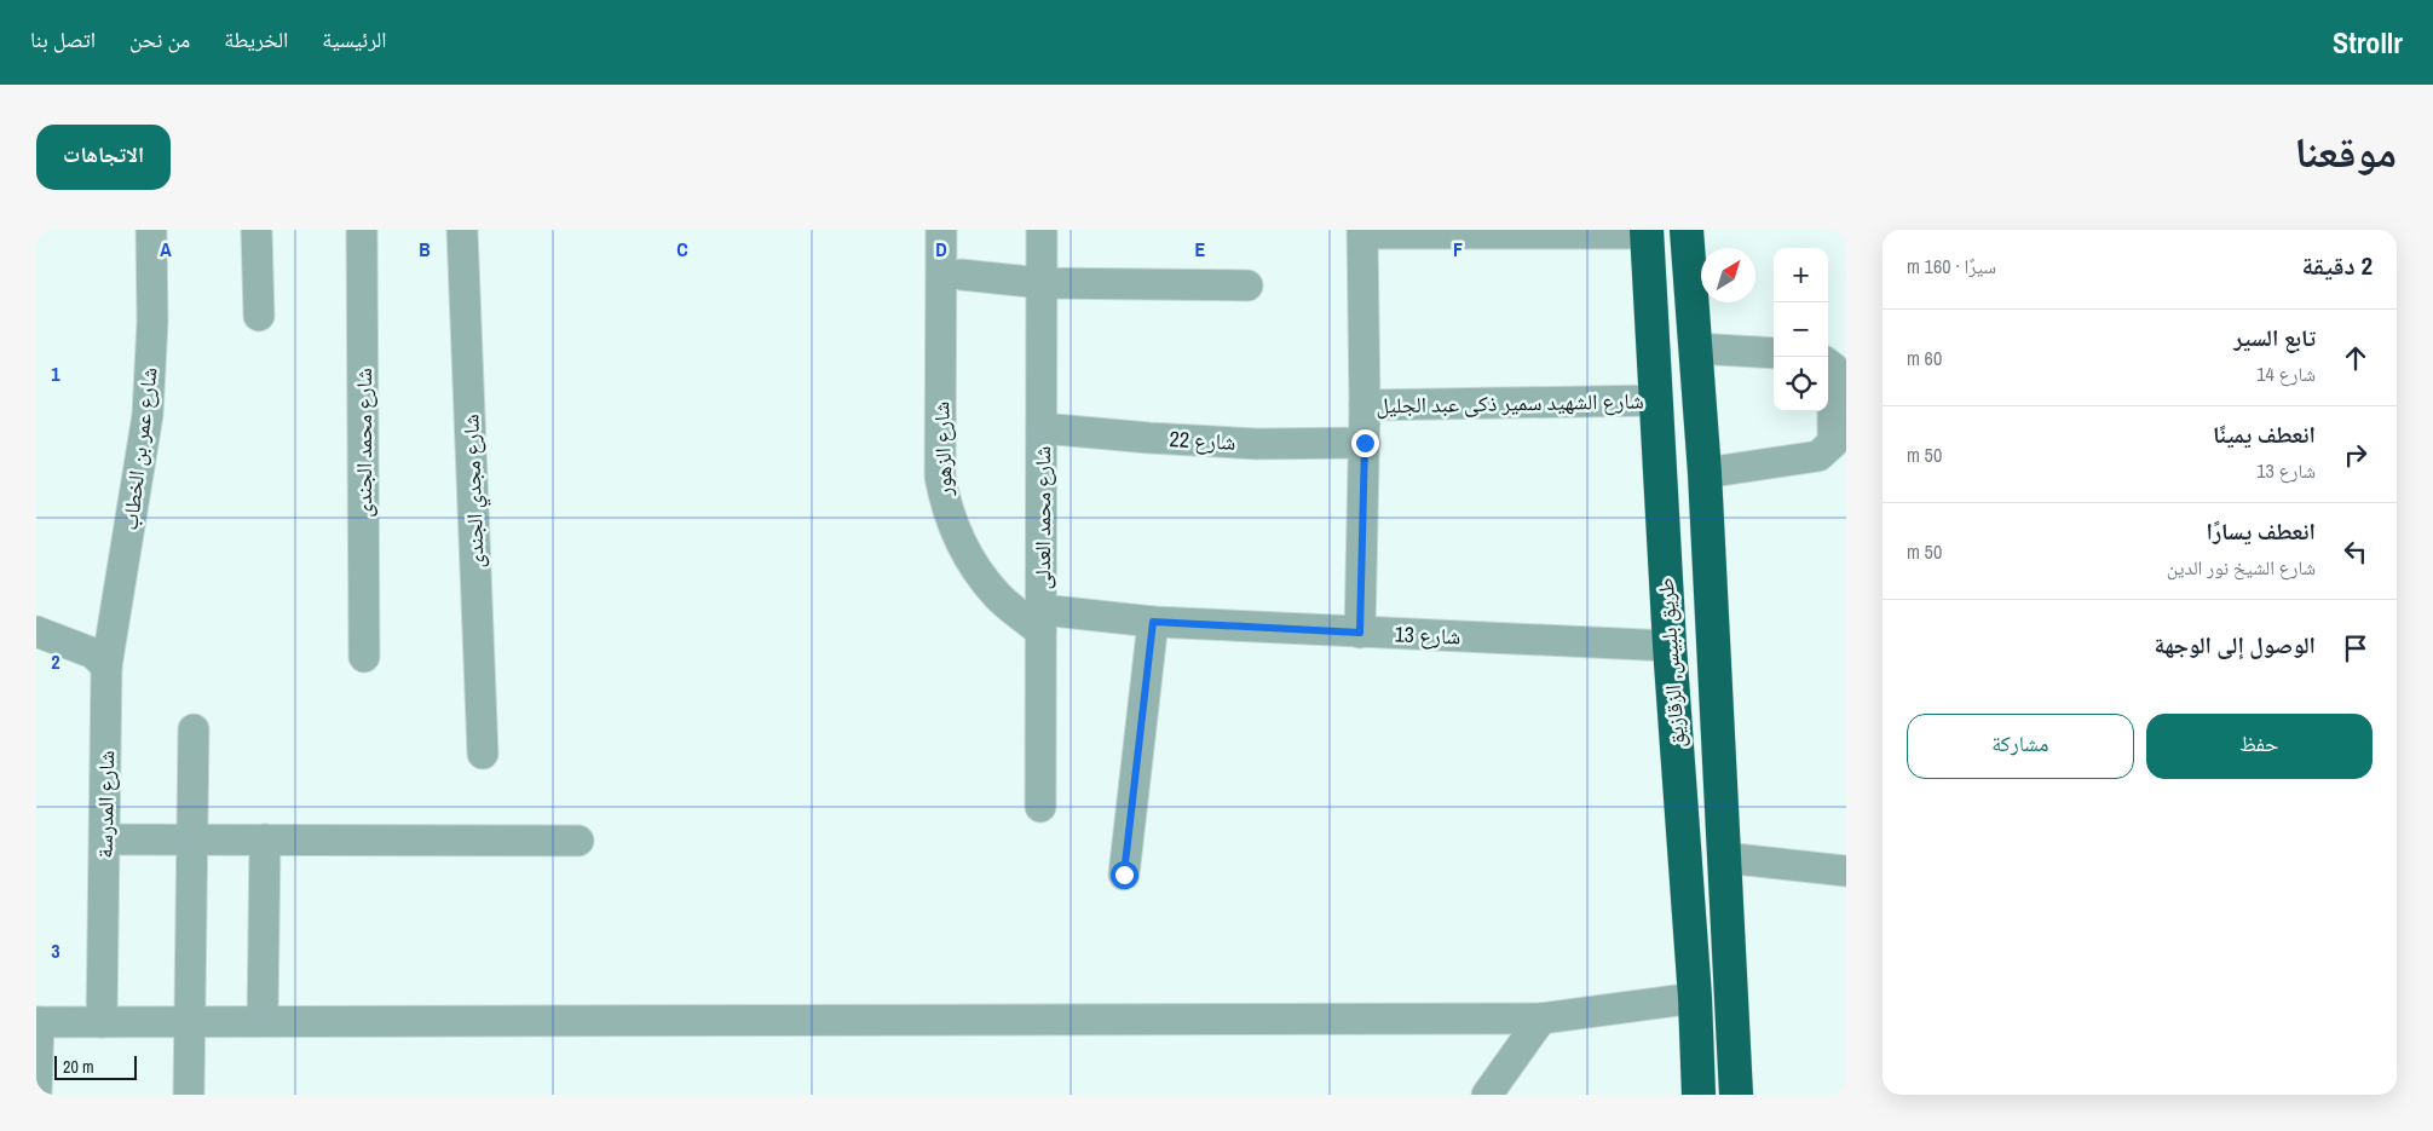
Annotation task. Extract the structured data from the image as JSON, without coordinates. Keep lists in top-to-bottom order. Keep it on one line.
{"streets":{"highway":["طريق بلبيس, الزقازيق"],"street":["شارع الشهيد سمير ذكى عبد الجليل","شارع 22","شارع محمد الجندى","شارع عمر بن الخطاب","شارع الزهور","شارع مجدي الجندى","شارع محمد العدلى","شارع 13","شارع المدرسة"]},"crossings":[["شارع الشهيد سمير ذكى عبد الجليل","طريق بلبيس, الزقازيق"],["شارع 22","شارع محمد العدلى"],["شارع عمر بن الخطاب","شارع المدرسة"],["شارع الزهور","شارع محمد العدلى"],["شارع الزهور","شارع 13"],["شارع محمد العدلى","شارع 13"],["شارع 13","طريق بلبيس, الزقازيق"]],"scale_bar":"20 m","north":"top right","page":{"header":"Strollr","nav":["الرئيسية","الخريطة","من نحن","اتصل بنا"],"title":"موقعنا","buttons":["الاتجاهات",["حفظ","مشاركة"]],"heading":["2 دقيقة","سيرًا · 160 m"],"map_buttons":["+","−"],"list":[["تابع السير","شارع 14","60 m"],["انعطف يمينًا","شارع 13","50 m"],["انعطف يسارًا","شارع الشيخ نور الدين","50 m"],"الوصول إلى الوجهة"],"scale":"20 m"},"grid":{"columns":["A","B","C","D","E","F"],"rows":["1","2","3"]}}
